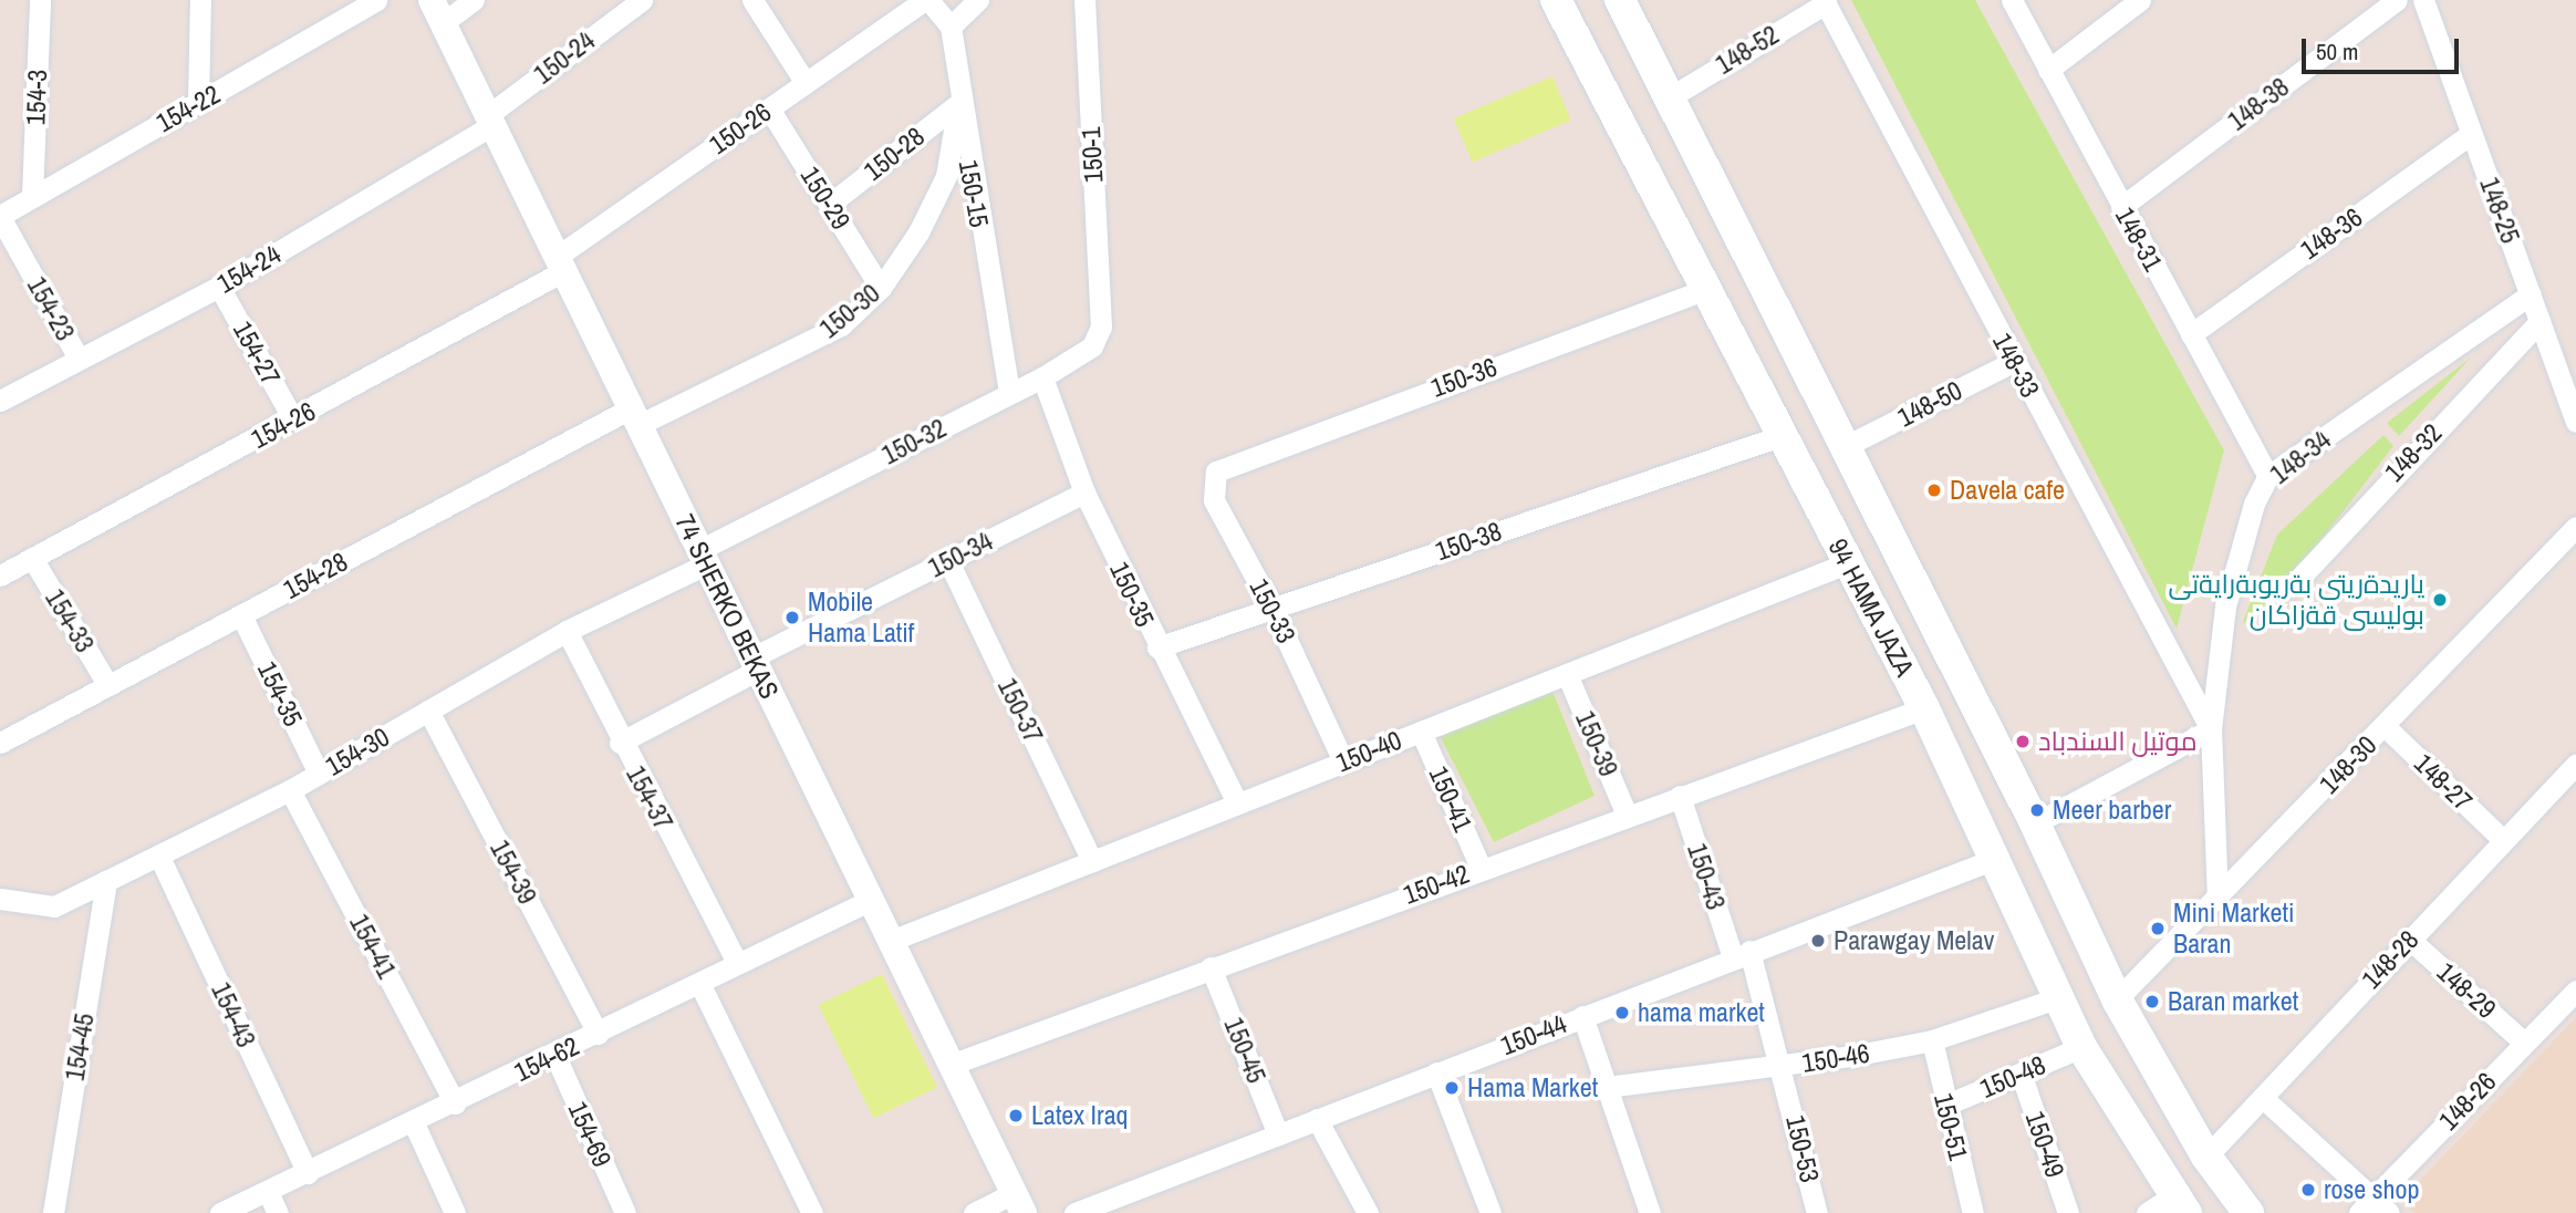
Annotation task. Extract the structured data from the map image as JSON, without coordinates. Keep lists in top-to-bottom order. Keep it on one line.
{"streets":{"main road":["94 HAMA JAZA"],"street":["148-52","150-24","154-3","148-38","154-22","150-26","150-28","150-1","150-15","150-29","148-25","148-36","148-31","154-24","154-23","150-30","154-27","148-33","150-36","148-50","154-26","150-32","148-32","148-34","150-38","150-34","154-28","150-35","74 SHERKO BEKAS","150-33","154-33","154-35","150-37","150-39","154-30","150-40","148-30","148-27","154-37","150-41","154-39","150-43","150-42","154-41","148-28","148-29","154-43","150-44","154-45","150-45","150-46","154-62","150-48","148-26","150-51","154-69","150-49","150-53"]},"crossings":[["148-52","148-33"],["148-52","94 HAMA JAZA"],["150-24","154-24"],["150-24","74 SHERKO BEKAS"],["154-3","154-22"],["148-38","148-31"],["154-22","154-23"],["150-26","150-29"],["150-26","154-26"],["150-26","74 SHERKO BEKAS"],["150-28","150-15"],["150-28","150-29"],["150-28","150-30"],["150-1","150-32"],["150-15","150-30"],["150-15","150-32"],["150-29","150-30"],["148-25","148-36"],["148-25","148-32"],["148-25","148-34"],["148-36","148-31"],["148-31","148-34"],["154-24","154-23"],["154-24","154-27"],["154-24","74 SHERKO BEKAS"],["150-30","154-28"],["150-30","74 SHERKO BEKAS"],["154-27","154-26"],["148-33","148-50"],["148-33","148-34"],["150-36","94 HAMA JAZA"],["150-36","150-33"],["148-50","94 HAMA JAZA"],["154-26","74 SHERKO BEKAS"],["154-26","154-33"],["150-32","150-35"],["150-32","74 SHERKO BEKAS"],["150-32","154-30"],["148-34","148-30"],["150-38","150-35"],["150-38","94 HAMA JAZA"],["150-38","150-33"],["150-34","150-35"],["150-34","74 SHERKO BEKAS"],["150-34","150-37"],["150-34","154-37"],["154-28","74 SHERKO BEKAS"],["154-28","154-33"],["154-28","154-35"],["150-35","150-40"],["74 SHERKO BEKAS","154-30"],["74 SHERKO BEKAS","150-40"],["74 SHERKO BEKAS","150-42"],["74 SHERKO BEKAS","154-62"],["94 HAMA JAZA","150-40"],["94 HAMA JAZA","148-30"],["94 HAMA JAZA","150-42"],["94 HAMA JAZA","148-28"],["94 HAMA JAZA","150-44"],["94 HAMA JAZA","150-46"],["94 HAMA JAZA","150-48"],["150-33","150-40"],["154-35","154-30"],["150-37","150-40"],["150-39","150-40"],["150-39","150-42"],["154-30","154-37"],["154-30","154-39"],["154-30","154-41"],["154-30","154-43"],["154-30","154-45"],["150-40","150-41"],["148-30","148-27"],["148-27","148-28"],["154-37","154-62"],["150-41","150-42"],["154-39","154-62"],["150-43","150-42"],["150-43","150-44"],["150-43","150-53"],["150-42","150-45"],["154-41","154-62"],["148-28","148-29"],["148-29","148-26"],["154-43","154-62"],["150-44","150-45"],["150-44","150-53"],["150-46","150-51"],["150-46","150-53"],["154-62","154-69"],["150-48","150-51"],["150-48","150-49"]],"places":["Davela cafe","ياريدةريتى بةريوبةرايةتى بوليسى قةزاكان","Mobile Hama Latif","موتيل السندباد","Meer barber","Mini Marketi Baran","Parawgay Melav","Baran market","hama market","Hama Market","Latex Iraq","rose shop"],"scale_bar":"50 m"}
